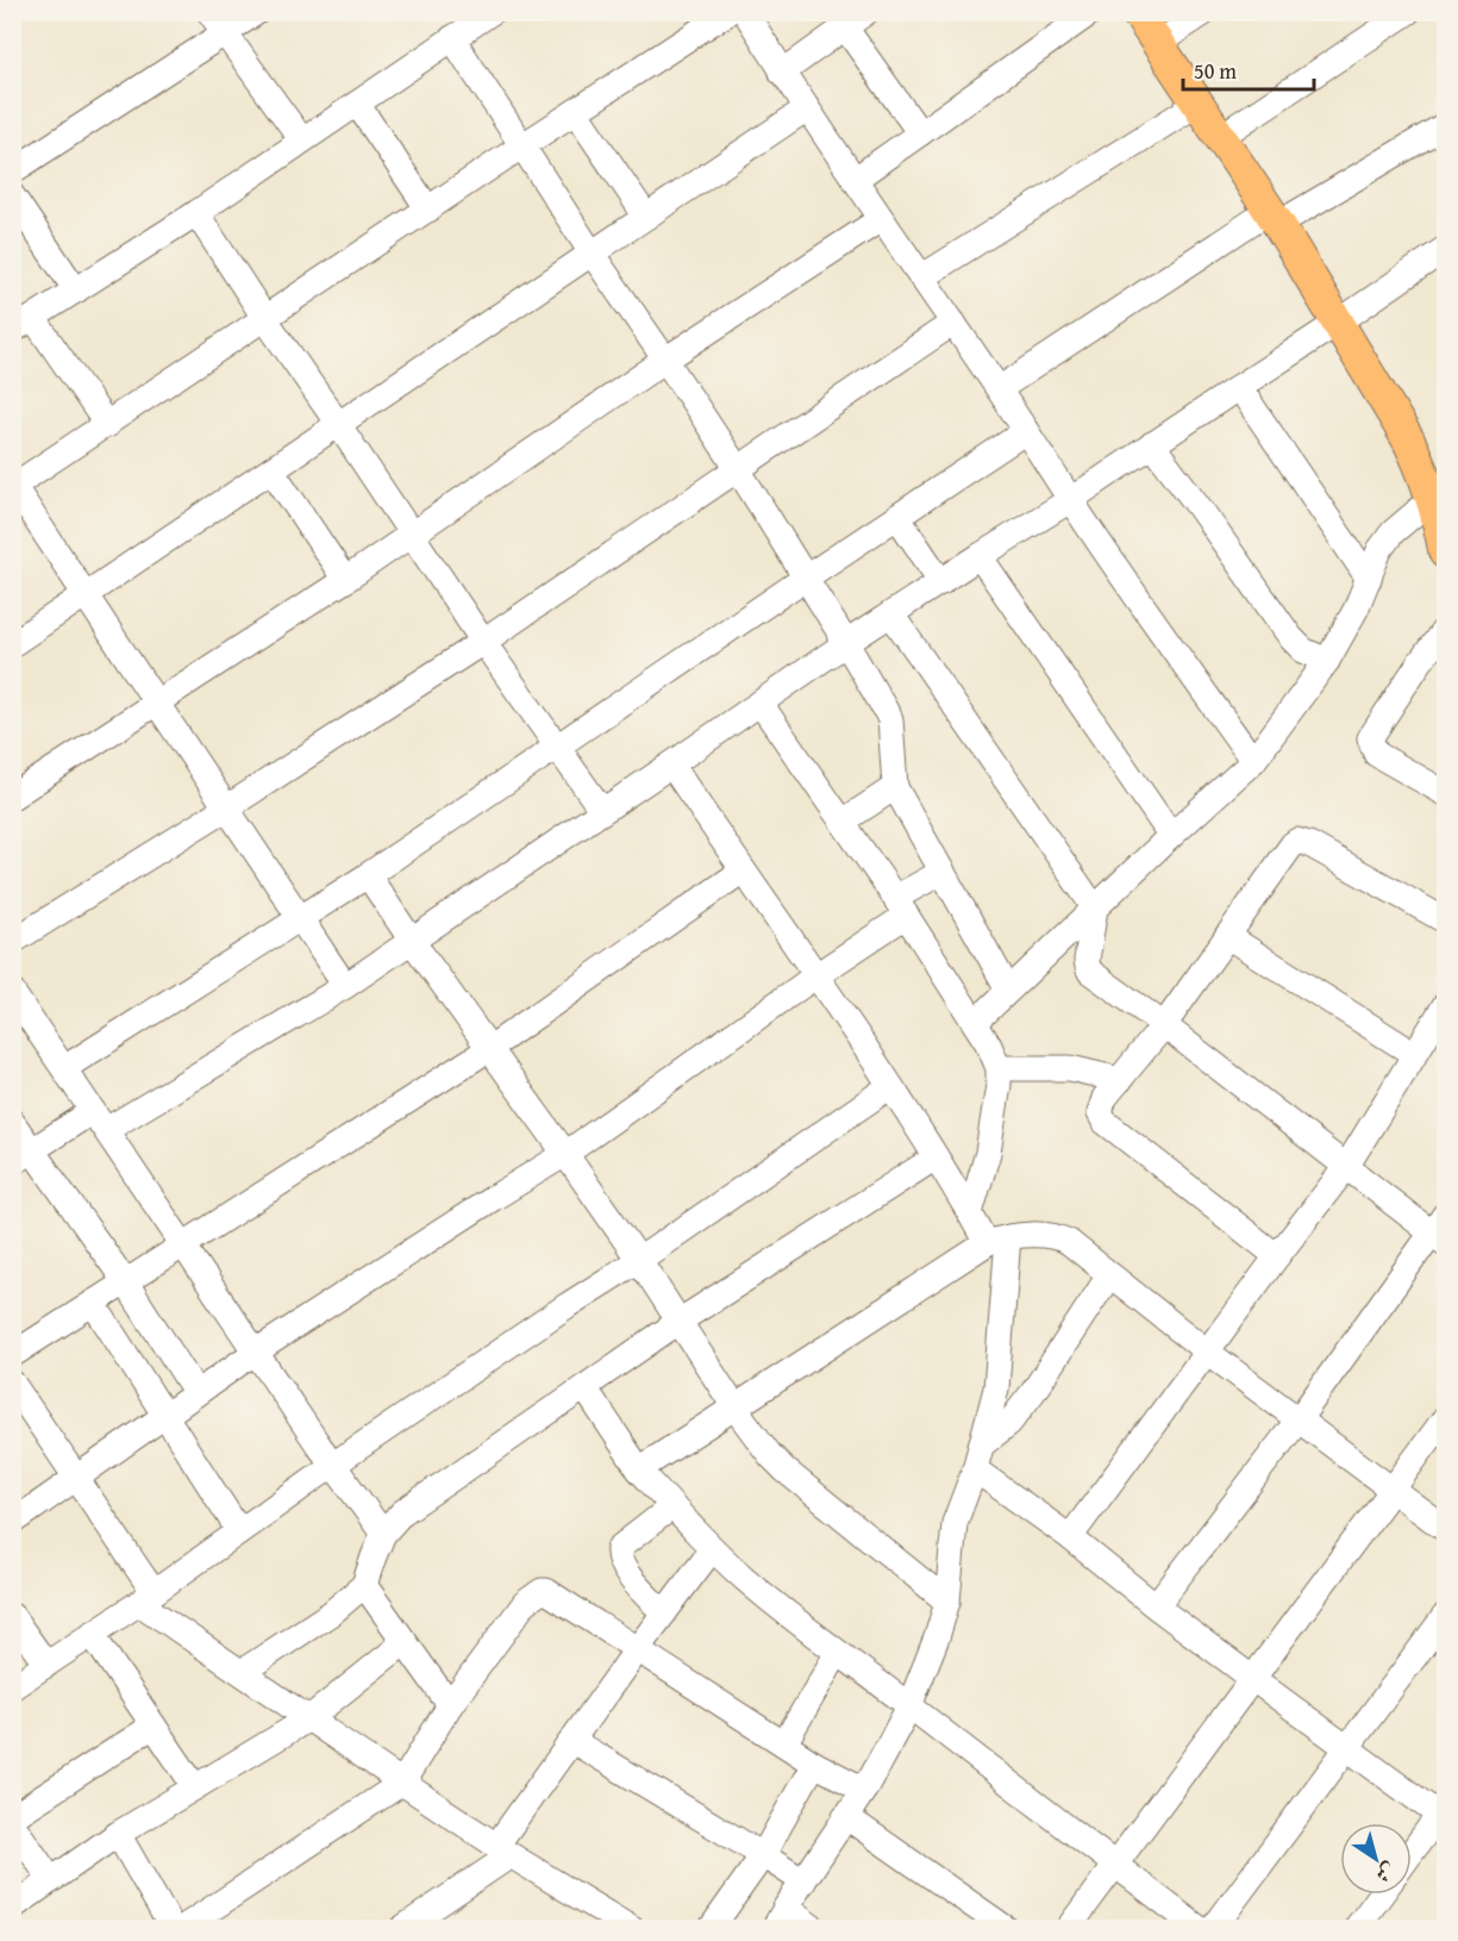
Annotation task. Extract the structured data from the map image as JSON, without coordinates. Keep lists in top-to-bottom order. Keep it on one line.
{"scale_bar":"50 m","north":"bottom right"}
